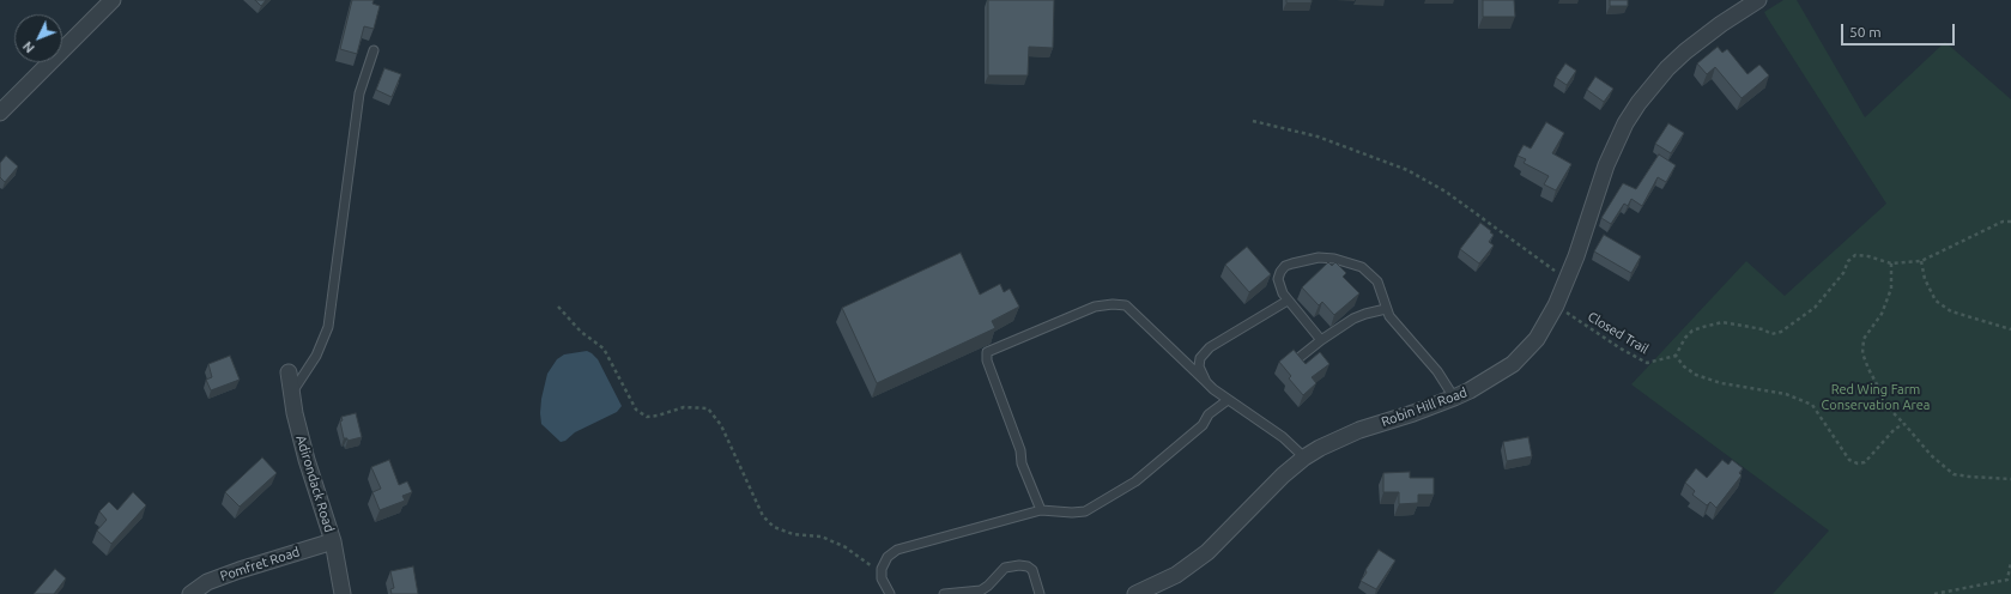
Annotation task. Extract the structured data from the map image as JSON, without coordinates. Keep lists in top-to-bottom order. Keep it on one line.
{"streets":{"street":["Robin Hill Road","Adirondack Road","Pomfret Road"],"path":["Closed Trail"]},"crossings":[["Closed Trail","Robin Hill Road"],["Adirondack Road","Pomfret Road"]],"parks":["Red Wing Farm Conservation Area"],"scale_bar":"50 m","north":"bottom left"}
